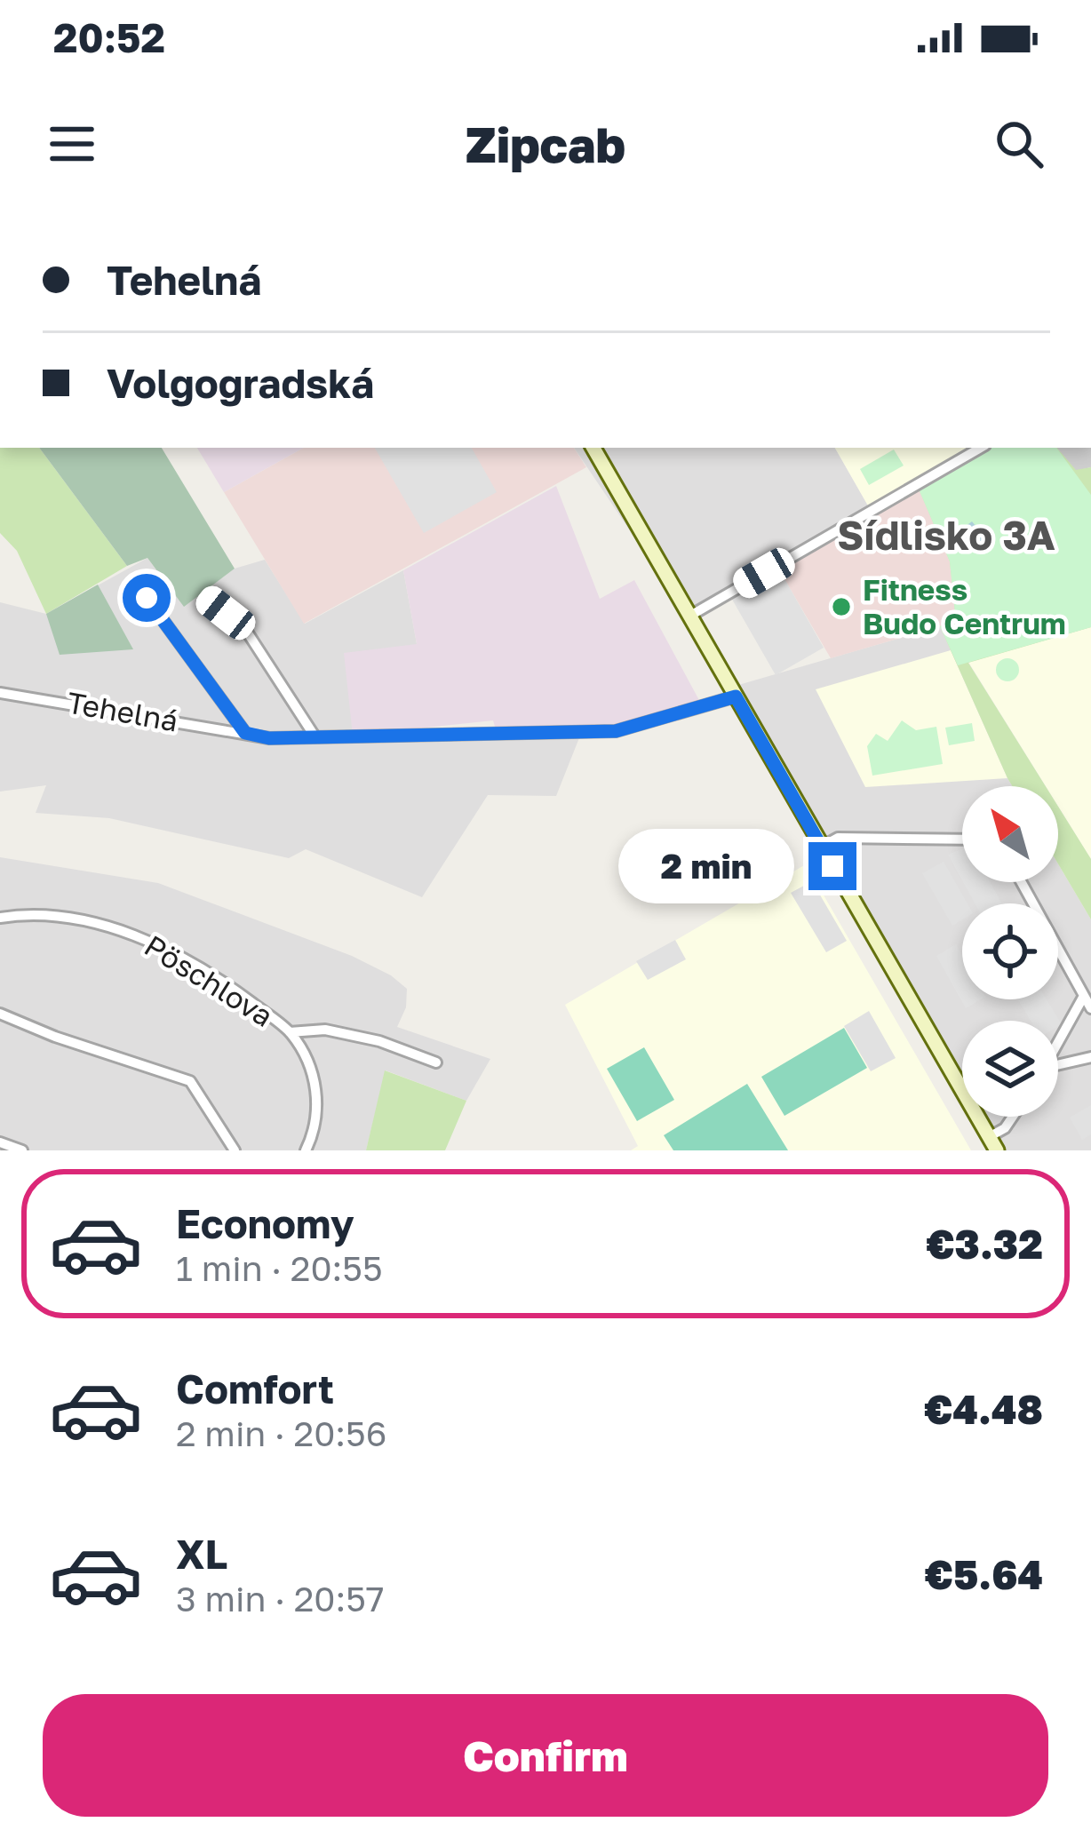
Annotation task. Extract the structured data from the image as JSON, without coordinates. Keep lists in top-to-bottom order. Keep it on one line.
{"streets":{"street":["Tehelná","Pöschlova"]},"districts":["Sídlisko 3A"],"places":["Fitness Budo Centrum"],"north":"top left","page":{"status":"20:52","header":"Zipcab","banner":["Tehelná","Volgogradská"],"bubble":"2 min","list":[{"name":"Economy","note":"1 min · 20:55","value":"€3.32"},{"name":"Comfort","note":"2 min · 20:56","value":"€4.48"},{"name":"XL","note":"3 min · 20:57","value":"€5.64"}],"buttons":"Confirm"}}
